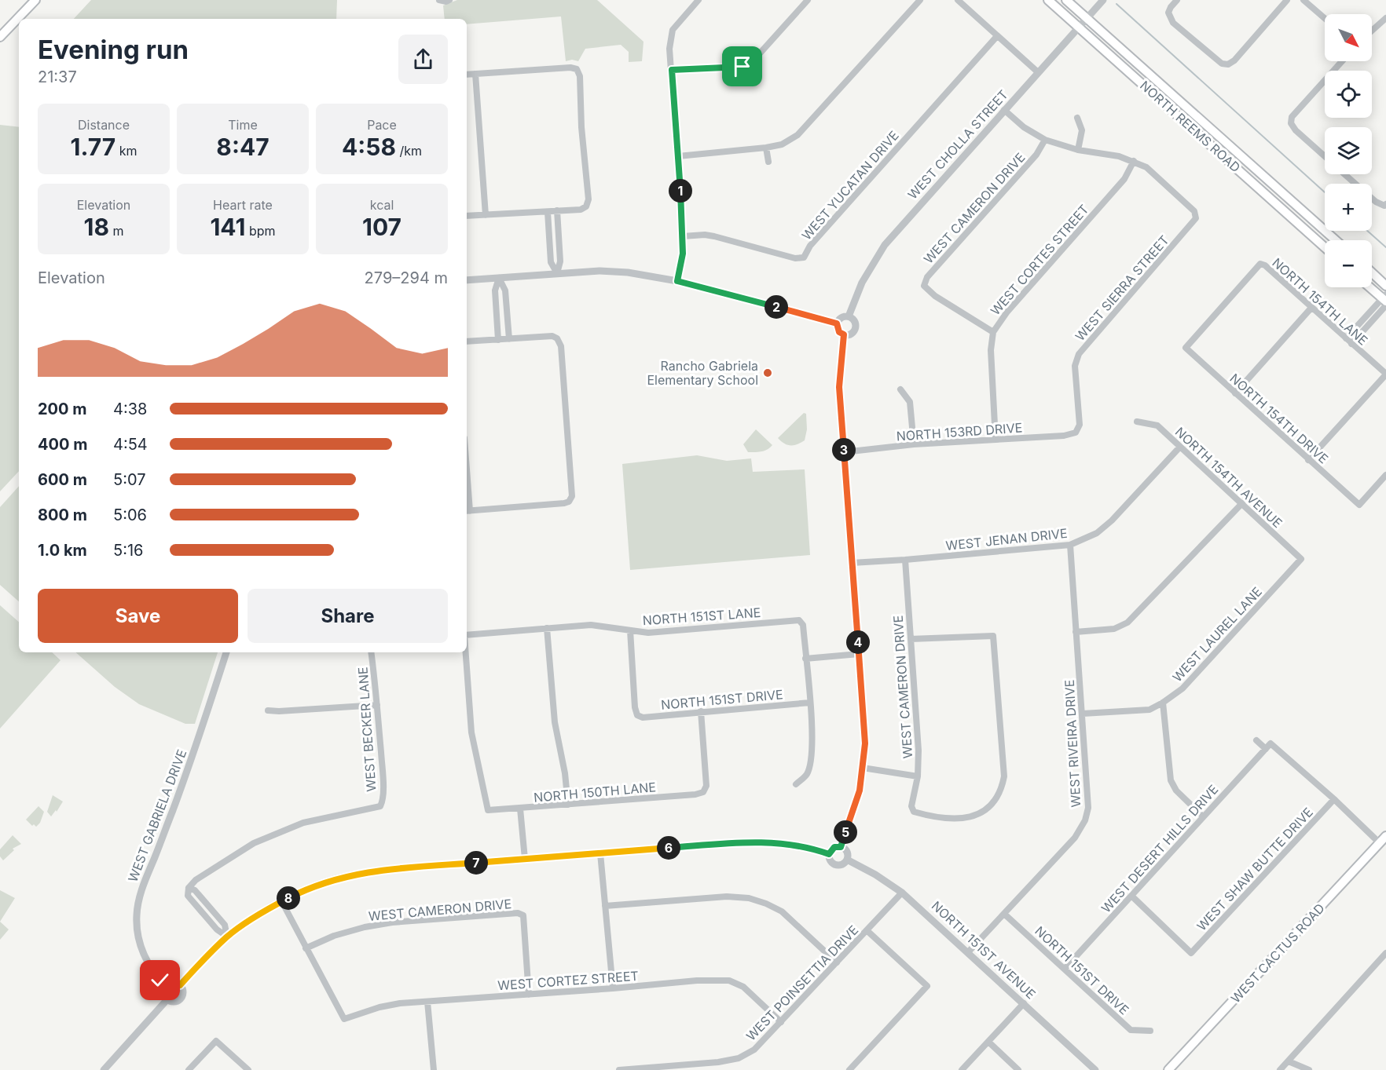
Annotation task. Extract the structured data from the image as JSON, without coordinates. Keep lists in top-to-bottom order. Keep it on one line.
{"streets":{"main road":["NORTH REEMS ROAD","WEST CACTUS ROAD"],"street":["WEST CHOLLA STREET","WEST YUCATAN DRIVE","WEST CAMERON DRIVE","WEST CORTES STREET","WEST SIERRA STREET","NORTH 154TH LANE","NORTH 154TH DRIVE","NORTH 153RD DRIVE","NORTH 154TH AVENUE","WEST JENAN DRIVE","NORTH 151ST LANE","WEST LAUREL LANE","NORTH 151ST DRIVE","WEST BECKER LANE","WEST RIVEIRA DRIVE","NORTH 150TH LANE","WEST GABRIELA DRIVE","WEST DESERT HILLS DRIVE","WEST SHAW BUTTE DRIVE","NORTH 151ST AVENUE","WEST CORTEZ STREET","WEST POINSETTIA DRIVE"]},"crossings":[["NORTH REEMS ROAD","WEST CHOLLA STREET"],["WEST CAMERON DRIVE","WEST CORTES STREET"],["WEST CAMERON DRIVE","WEST JENAN DRIVE"],["WEST CAMERON DRIVE","WEST CORTEZ STREET"],["WEST CORTES STREET","WEST SIERRA STREET"],["WEST CORTES STREET","NORTH 153RD DRIVE"],["WEST SIERRA STREET","NORTH 153RD DRIVE"],["NORTH 154TH LANE","NORTH 154TH DRIVE"],["NORTH 154TH AVENUE","WEST JENAN DRIVE"],["NORTH 154TH AVENUE","WEST LAUREL LANE"],["WEST JENAN DRIVE","WEST RIVEIRA DRIVE"],["NORTH 151ST LANE","NORTH 151ST DRIVE"],["WEST LAUREL LANE","WEST RIVEIRA DRIVE"],["NORTH 151ST DRIVE","WEST RIVEIRA DRIVE"],["NORTH 151ST DRIVE","NORTH 150TH LANE"],["NORTH 151ST DRIVE","WEST DESERT HILLS DRIVE"],["WEST RIVEIRA DRIVE","NORTH 151ST AVENUE"],["WEST DESERT HILLS DRIVE","WEST SHAW BUTTE DRIVE"],["NORTH 151ST AVENUE","WEST POINSETTIA DRIVE"],["WEST CORTEZ STREET","WEST POINSETTIA DRIVE"]],"places":["Rancho Gabriela Elementary School"],"north":"bottom right","page":{"map_buttons":["+","−"],"heading":["Evening run","21:37"],"stats":[["Distance","1.77 km"],["Time","8:47"],["Pace","4:58 /km"],["Elevation","18 m"],["Heart rate","141 bpm"],["kcal","107"]],"pins":["1","2","3","4","5","6","7","8"],"chart":["Elevation","279–294 m"],"list":[{"name":"200 m","note":"4:38"},{"name":"400 m","note":"4:54"},{"name":"600 m","note":"5:07"},{"name":"800 m","note":"5:06"},{"name":"1.0 km","note":"5:16"}],"buttons":["Save","Share"]}}
